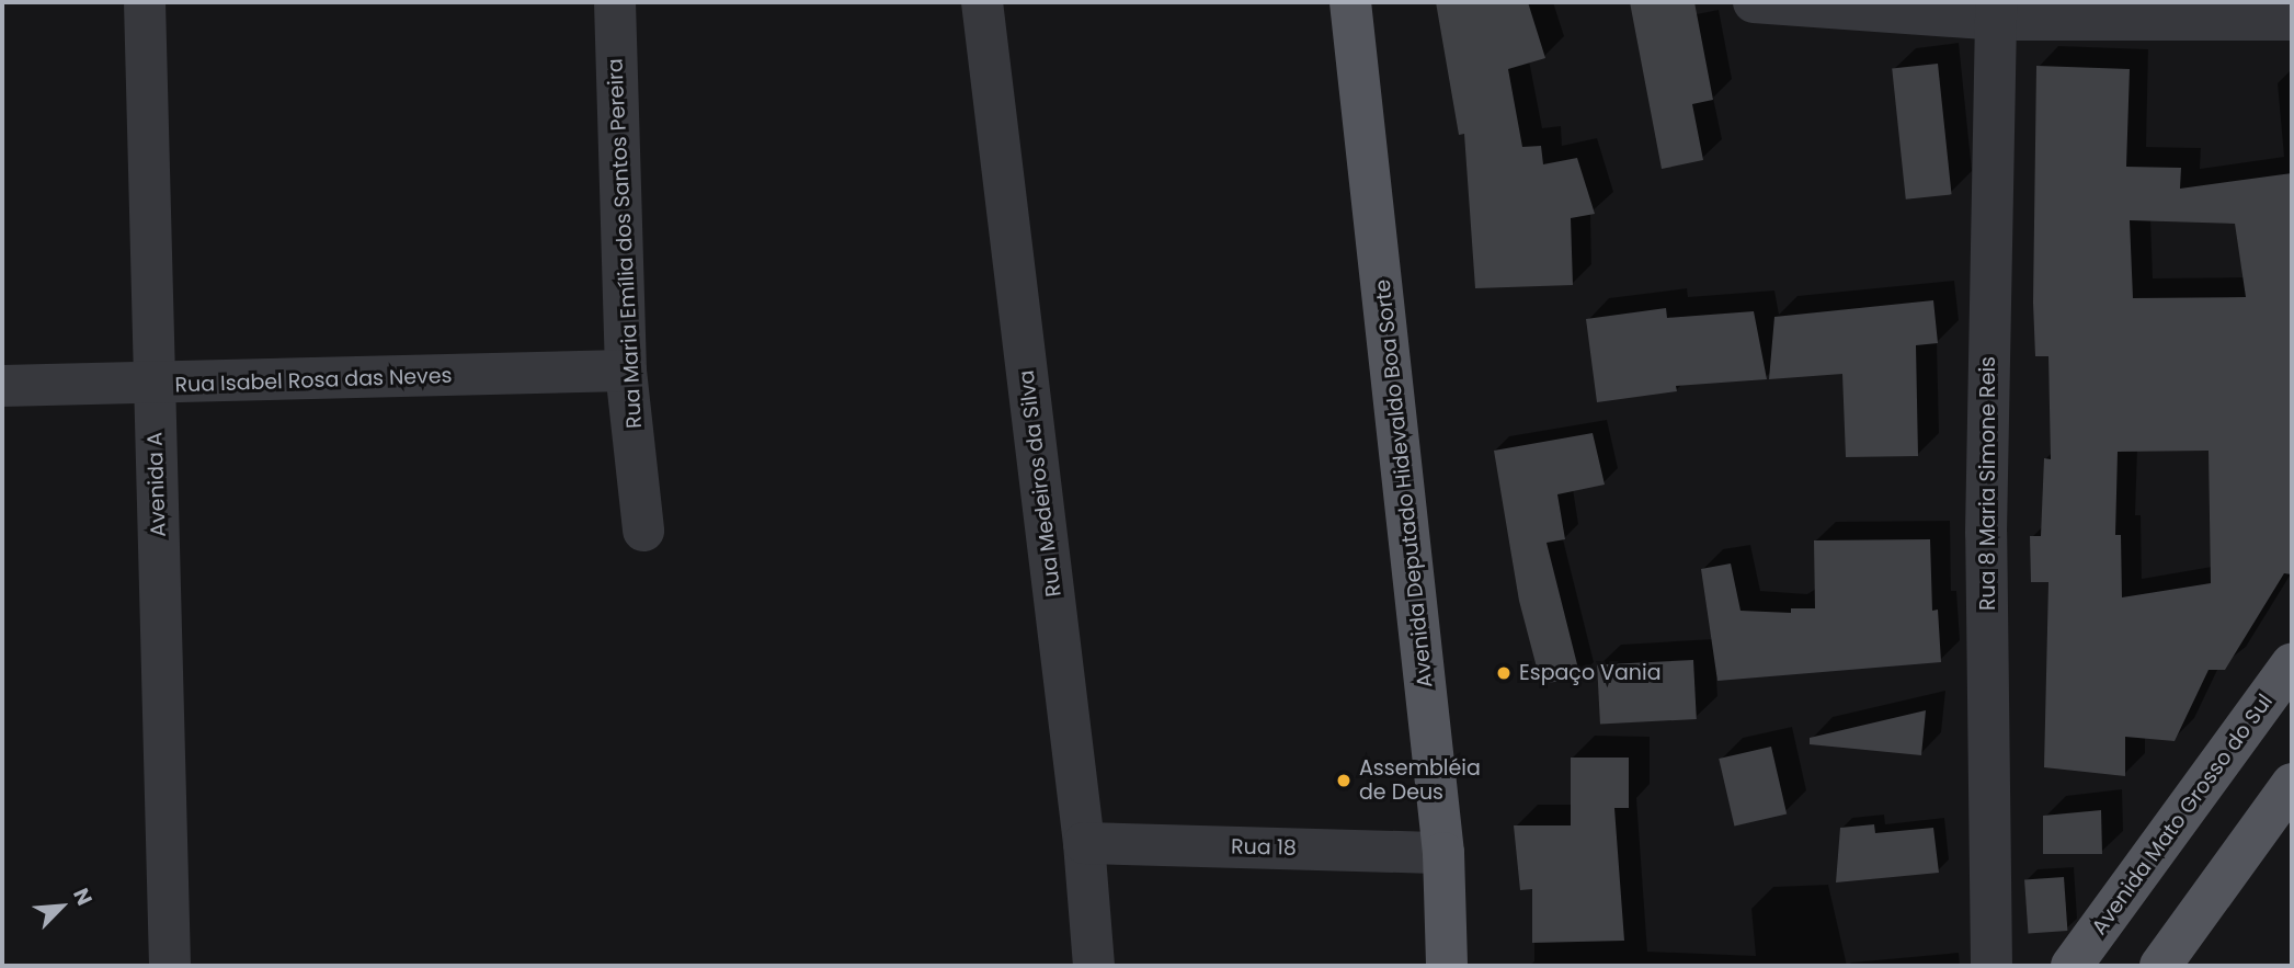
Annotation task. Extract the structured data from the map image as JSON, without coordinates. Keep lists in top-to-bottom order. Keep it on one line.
{"streets":{"main road":["Avenida Deputado Hidevaldo Boa Sorte","Avenida Mato Grosso do Sul"],"street":["Rua Maria Emília dos Santos Pereira","Rua Isabel Rosa das Neves","Rua Medeiros da Silva","Rua 8 Maria Simone Reis","Avenida A","Rua 18"]},"crossings":[["Rua Maria Emília dos Santos Pereira","Rua Isabel Rosa das Neves"],["Rua Isabel Rosa das Neves","Avenida A"],["Rua Medeiros da Silva","Rua 18"],["Avenida Deputado Hidevaldo Boa Sorte","Rua 18"]],"places":["Espaço Vania","Assembléia de Deus"],"north":"top right"}
